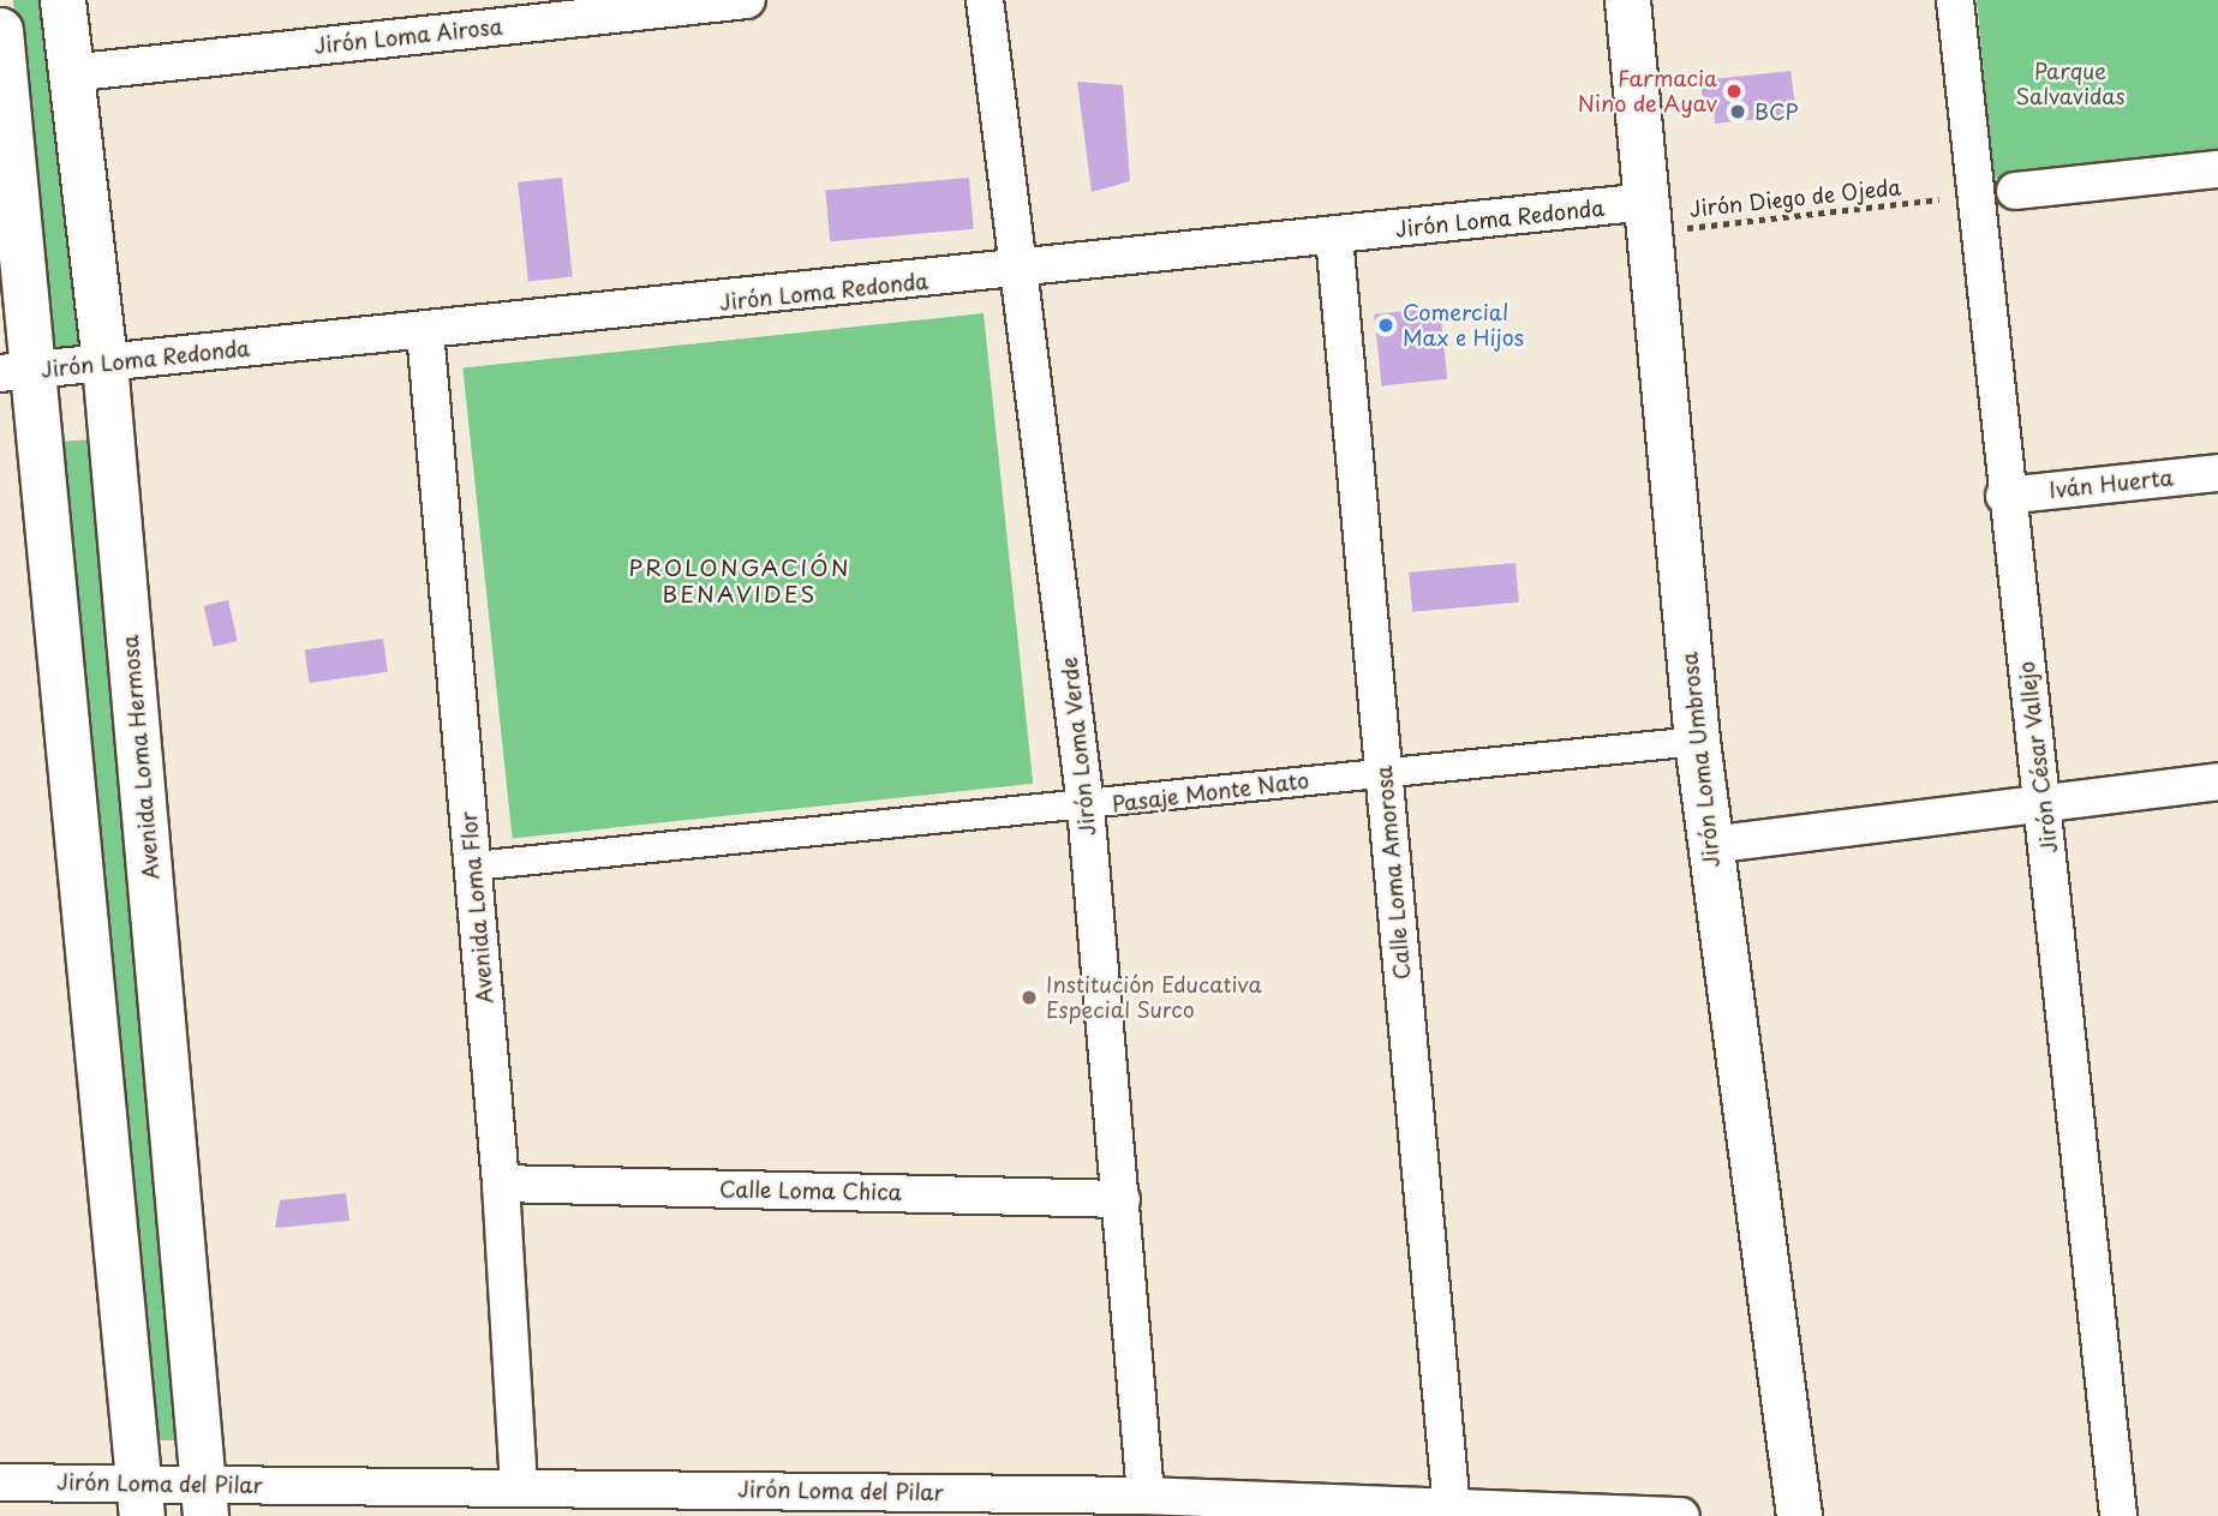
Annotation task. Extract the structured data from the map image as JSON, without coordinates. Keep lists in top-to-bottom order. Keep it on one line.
{"streets":{"street":["Jirón Loma Airosa","Jirón Loma Redonda","Iván Huerta","Jirón Loma Verde","Avenida Loma Hermosa","Jirón César Vallejo","Jirón Loma Umbrosa","Pasaje Monte Nato","Calle Loma Amorosa","Avenida Loma Flor","Calle Loma Chica","Jirón Loma del Pilar"],"path":["Jirón Diego de Ojeda"]},"crossings":[["Jirón Loma Airosa","Avenida Loma Hermosa"],["Jirón Diego de Ojeda","Jirón Loma Redonda"],["Jirón Diego de Ojeda","Jirón Loma Umbrosa"],["Jirón Loma Redonda","Jirón Loma Verde"],["Jirón Loma Redonda","Avenida Loma Hermosa"],["Jirón Loma Redonda","Jirón Loma Umbrosa"],["Jirón Loma Redonda","Calle Loma Amorosa"],["Jirón Loma Redonda","Avenida Loma Flor"],["Iván Huerta","Jirón César Vallejo"],["Jirón Loma Verde","Pasaje Monte Nato"],["Jirón Loma Verde","Calle Loma Chica"],["Jirón Loma Verde","Jirón Loma del Pilar"],["Avenida Loma Hermosa","Jirón Loma del Pilar"],["Jirón Loma Umbrosa","Pasaje Monte Nato"],["Pasaje Monte Nato","Calle Loma Amorosa"],["Pasaje Monte Nato","Avenida Loma Flor"],["Calle Loma Amorosa","Jirón Loma del Pilar"],["Avenida Loma Flor","Calle Loma Chica"],["Avenida Loma Flor","Jirón Loma del Pilar"]],"districts":["PROLONGACIÓN BENAVIDES"],"parks":["Parque Salvavidas"],"places":["Farmacia Nino de Ayav","BCP","Comercial Max e Hijos","Institución Educativa Especial Surco"]}
